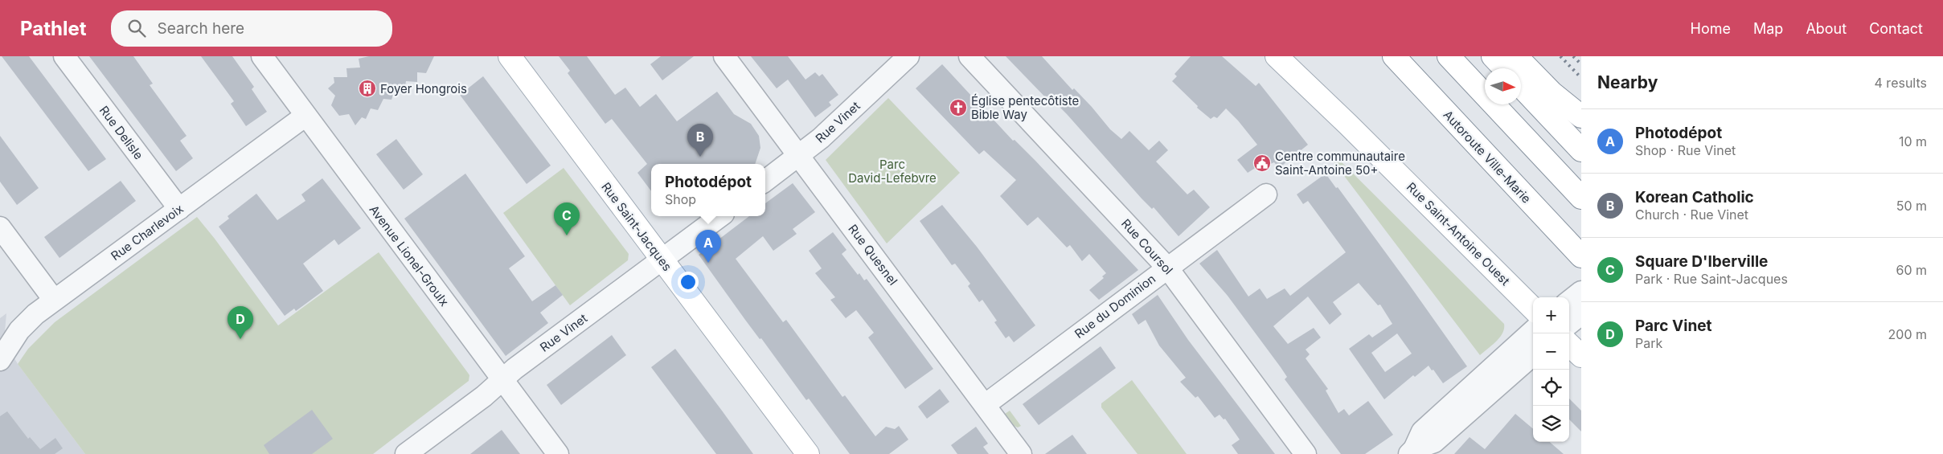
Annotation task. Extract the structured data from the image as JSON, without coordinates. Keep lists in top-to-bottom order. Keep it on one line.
{"streets":{"main road":["Autoroute Ville-Marie","Rue Saint-Jacques","Rue Saint-Antoine Ouest"],"street":["Rue Vinet","Rue Delisle","Rue Charlevoix","Rue Coursol","Rue Quesnel","Avenue Lionel-Groulx","Rue du Dominion"]},"crossings":[["Rue Vinet","Rue Saint-Jacques"],["Rue Vinet","Rue Quesnel"],["Rue Vinet","Avenue Lionel-Groulx"],["Rue Delisle","Rue Charlevoix"],["Rue Charlevoix","Avenue Lionel-Groulx"],["Rue Coursol","Rue du Dominion"],["Rue Quesnel","Rue du Dominion"]],"parks":["Parc David-Lefebvre"],"places":{"building":["Foyer Hongrois"],"church":["Église pentecôtiste Bible Way"],"public building":["Centre communautaire Saint-Antoine 50+"]},"north":"right","page":{"header":"Pathlet","search":"Search here","nav":["Home","Map","About","Contact"],"heading":["Nearby","4 results"],"list":[{"mark":"A","name":"Photodépot","note":"Shop · Rue Vinet","value":"10 m"},{"mark":"B","name":"Korean Catholic","note":"Church · Rue Vinet","value":"50 m"},{"mark":"C","name":"Square D'Iberville","note":"Park · Rue Saint-Jacques","value":"60 m"},{"mark":"D","name":"Parc Vinet","note":"Park","value":"200 m"}],"pins":["B","C","A","D"],"popup":["Photodépot","Shop"],"map_buttons":["+","−"]}}
